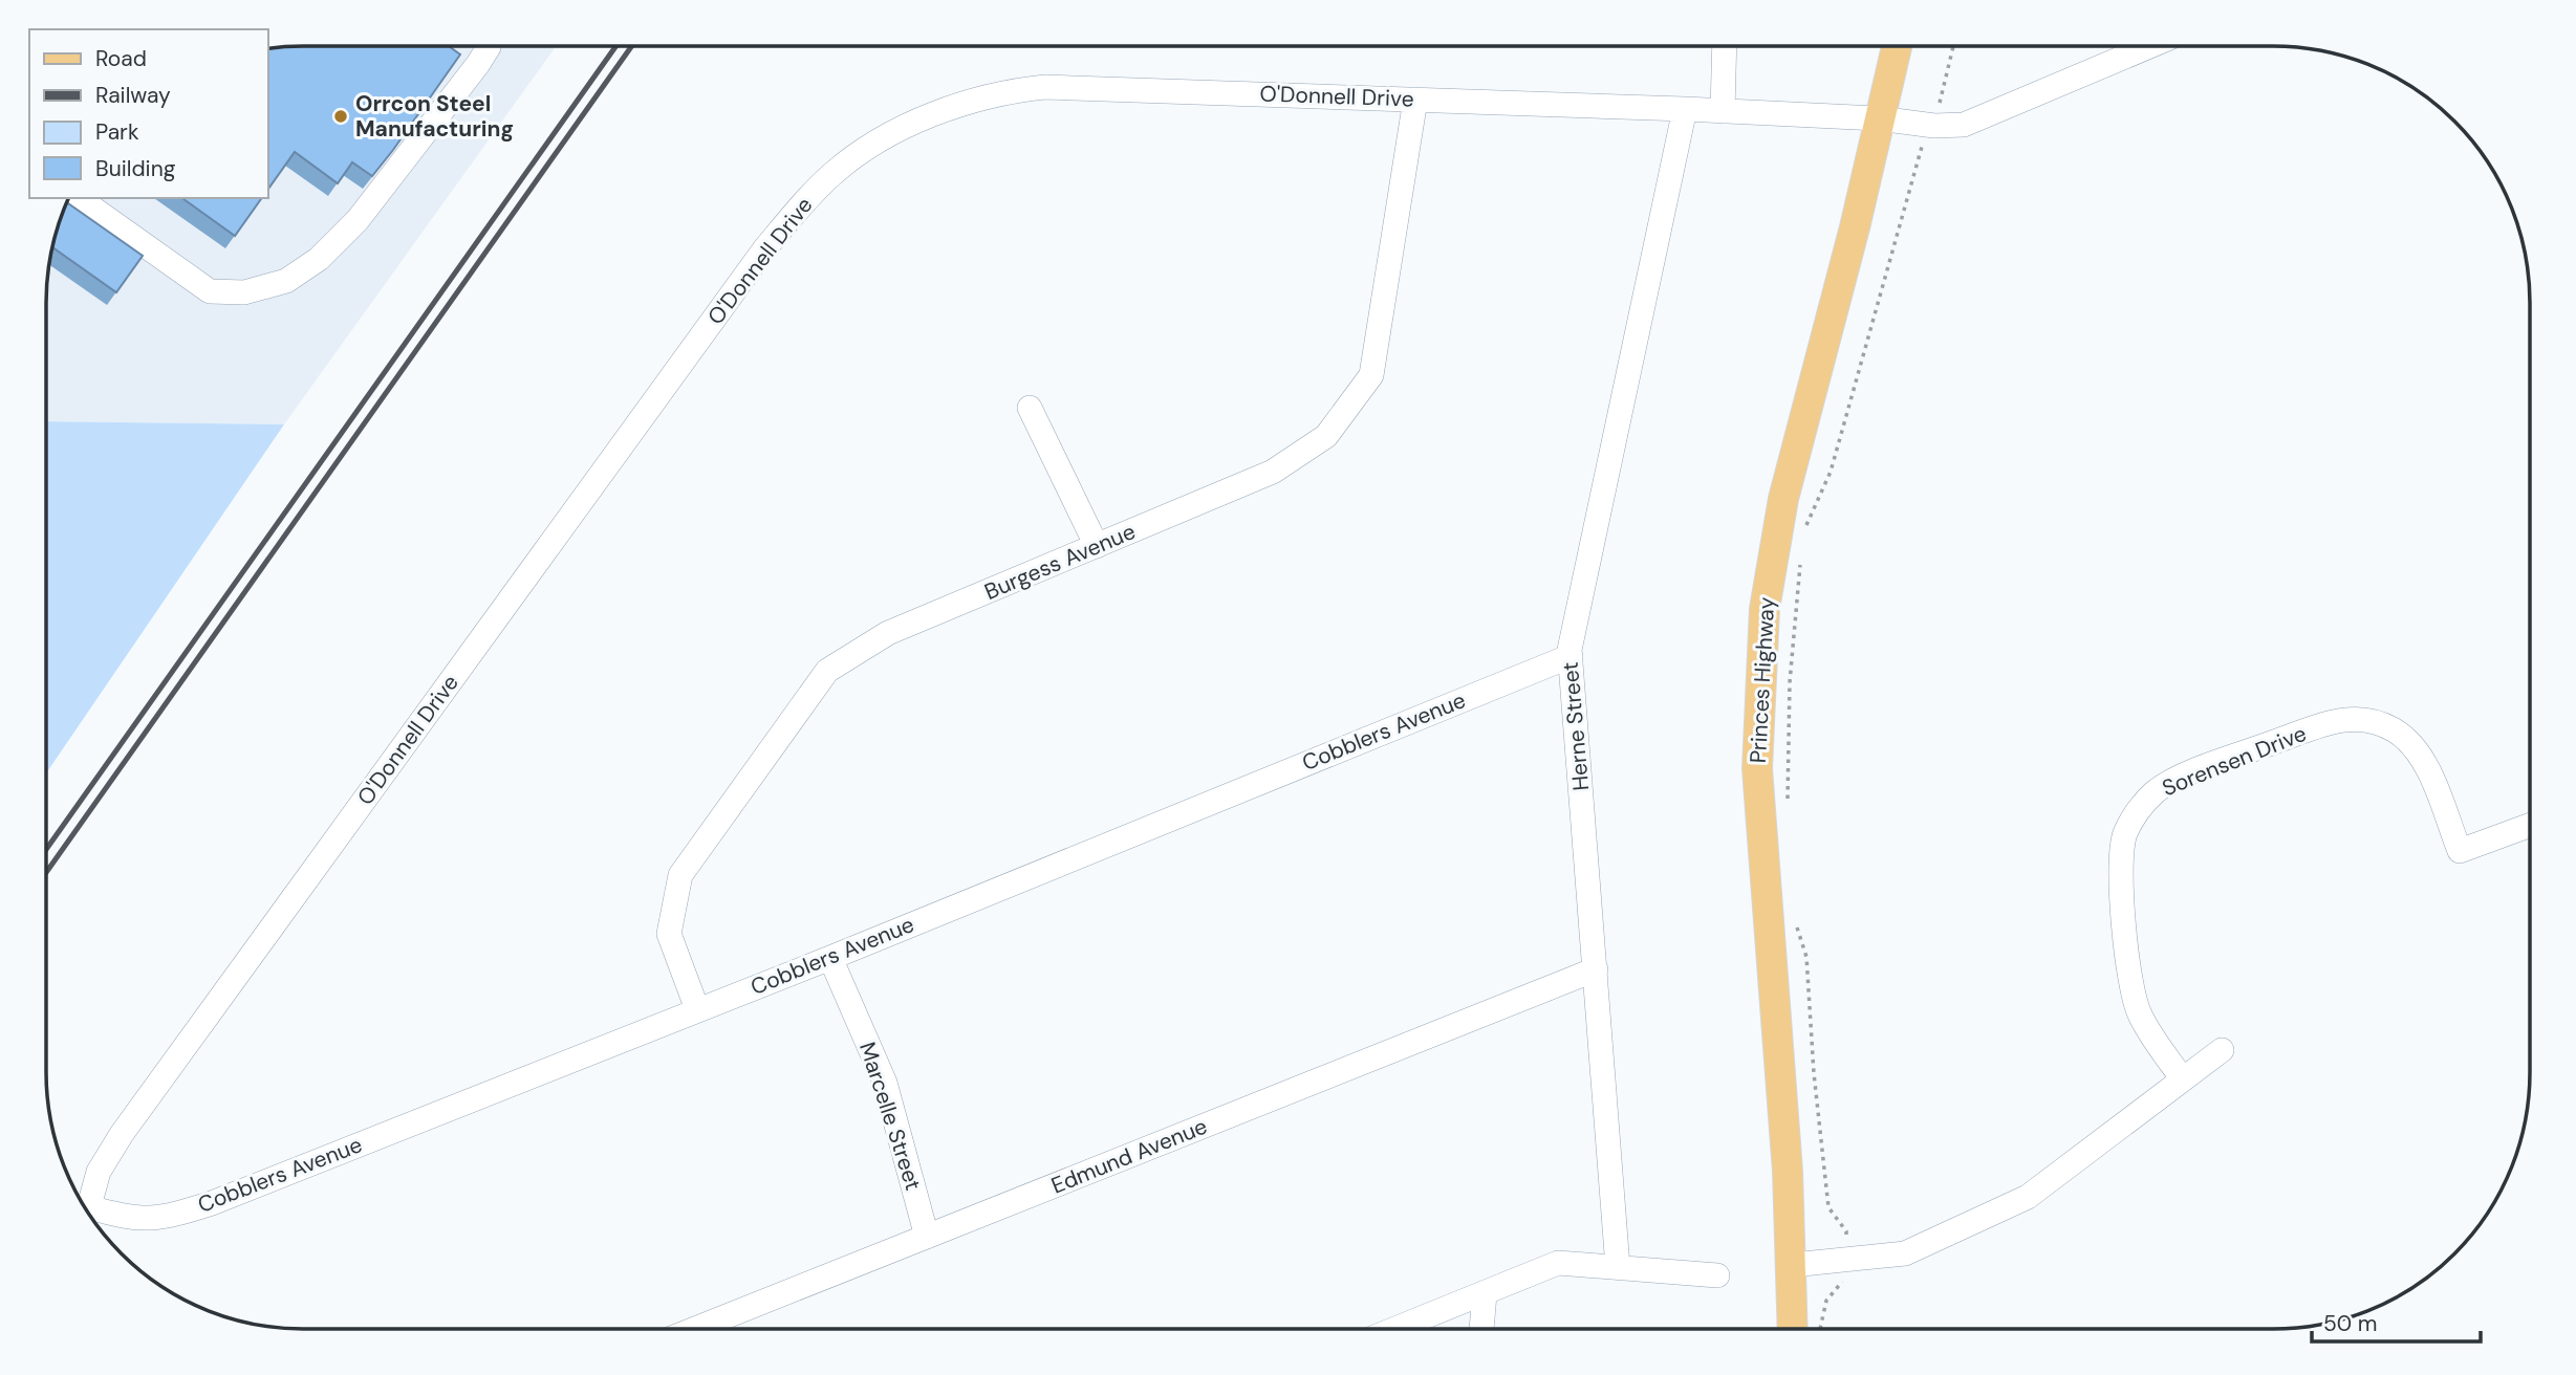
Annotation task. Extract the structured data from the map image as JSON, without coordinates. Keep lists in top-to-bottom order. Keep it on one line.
{"streets":{"main road":["Princes Highway"],"street":["O'Donnell Drive","Burgess Avenue","Herne Street","Cobblers Avenue","Sorensen Drive","Marcelle Street","Edmund Avenue"]},"crossings":[["O'Donnell Drive","Burgess Avenue"],["O'Donnell Drive","Princes Highway"],["O'Donnell Drive","Herne Street"],["Burgess Avenue","Cobblers Avenue"],["Herne Street","Cobblers Avenue"],["Herne Street","Edmund Avenue"],["Cobblers Avenue","Marcelle Street"],["Marcelle Street","Edmund Avenue"]],"places":["Orrcon Steel Manufacturing"],"legend":["Road","Railway","Park","Building"],"scale_bar":"50 m"}
